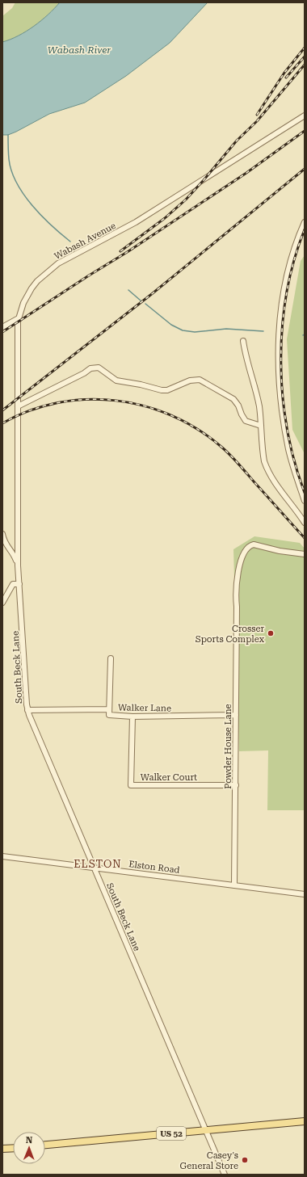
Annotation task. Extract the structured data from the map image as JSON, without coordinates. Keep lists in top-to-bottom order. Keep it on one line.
{"streets":{"main road":["US 52"],"street":["Wabash Avenue","South Beck Lane","Walker Lane","Powder House Lane","Walker Court","Elston Road"]},"crossings":[["Wabash Avenue","South Beck Lane"],["South Beck Lane","Elston Road"],["South Beck Lane","US 52"],["Walker Lane","Powder House Lane"],["Walker Lane","Walker Court"],["Powder House Lane","Walker Court"],["Powder House Lane","Elston Road"]],"districts":["ELSTON"],"water":["Wabash River"],"places":["Crosser Sports Complex","Casey's General Store"],"north":"top"}
